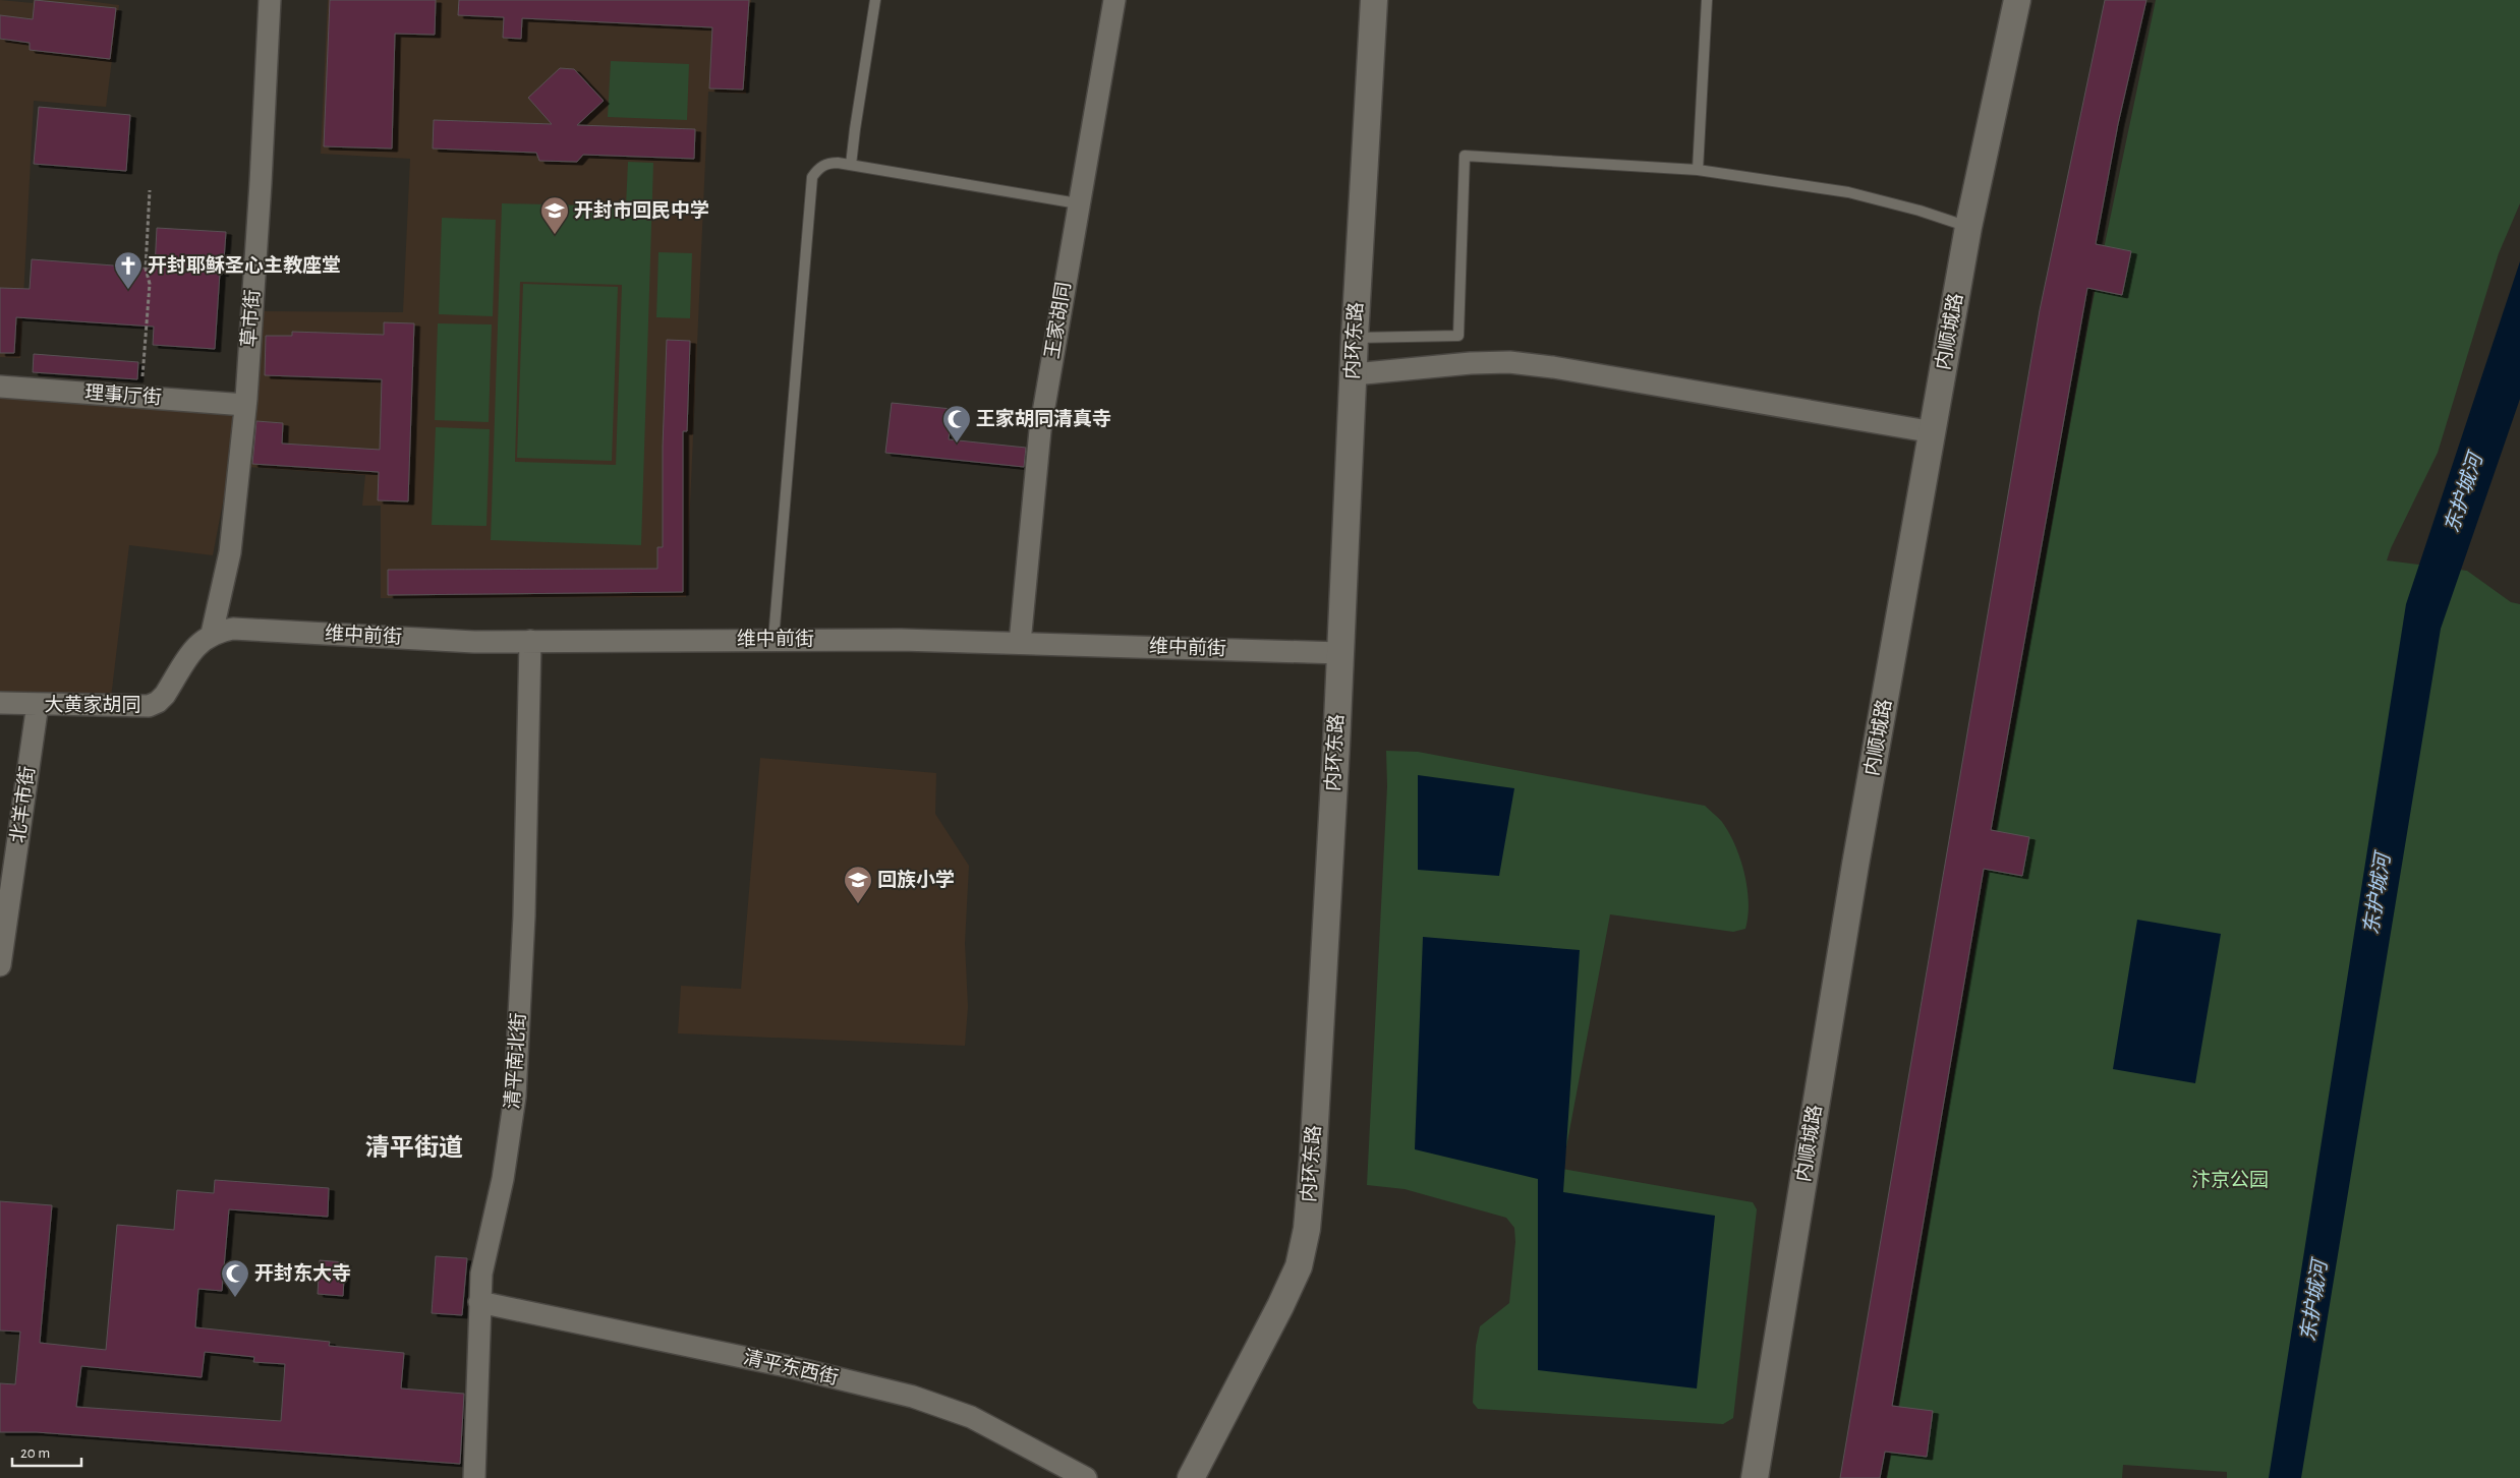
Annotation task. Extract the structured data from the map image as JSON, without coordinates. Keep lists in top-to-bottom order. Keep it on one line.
{"streets":{"street":["草市街","王家胡同","内顺城路","内环东路","理事厅街","维中前街","大黄家胡同","北羊市街","清平南北街","清平东西街"]},"crossings":[["草市街","理事厅街"],["草市街","维中前街"],["草市街","大黄家胡同"],["王家胡同","维中前街"],["内环东路","维中前街"],["维中前街","大黄家胡同"],["维中前街","清平南北街"],["大黄家胡同","北羊市街"],["清平南北街","清平东西街"]],"districts":["清平街道"],"water":["东护城河"],"parks":["汴京公园"],"places":{"school or university":["开封市回民中学","回族小学"],"church":["开封耶稣圣心主教座堂"],"mosque":["王家胡同清真寺","开封东大寺"]},"scale_bar":"20 m"}
